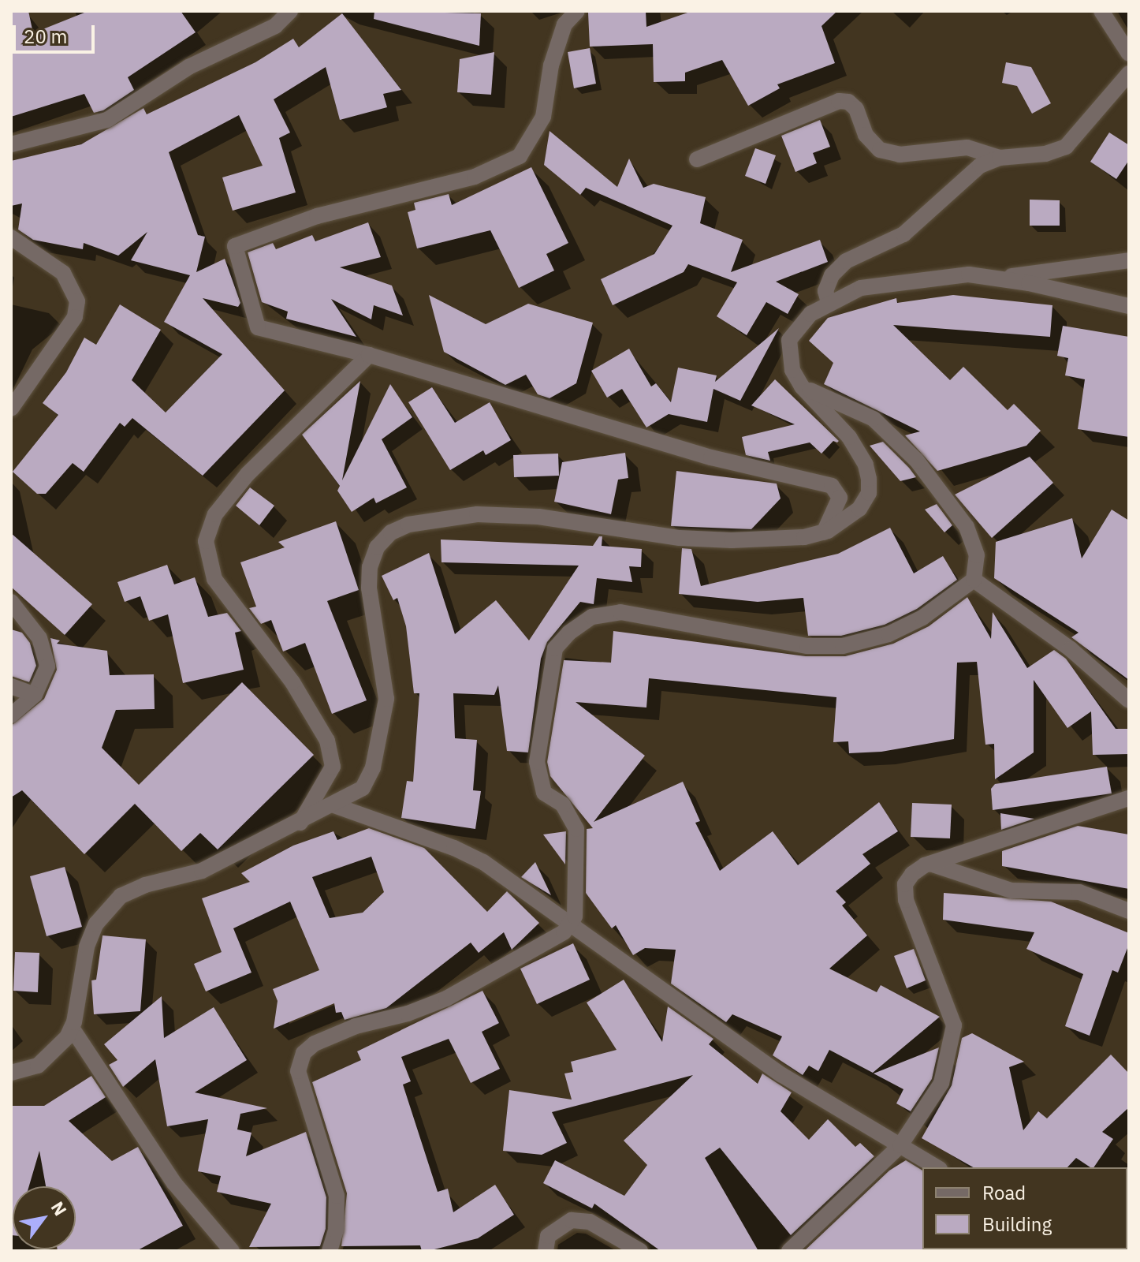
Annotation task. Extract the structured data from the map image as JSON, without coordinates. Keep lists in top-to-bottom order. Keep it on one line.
{"legend":["Road","Building"],"scale_bar":"20 m","north":"top right"}
